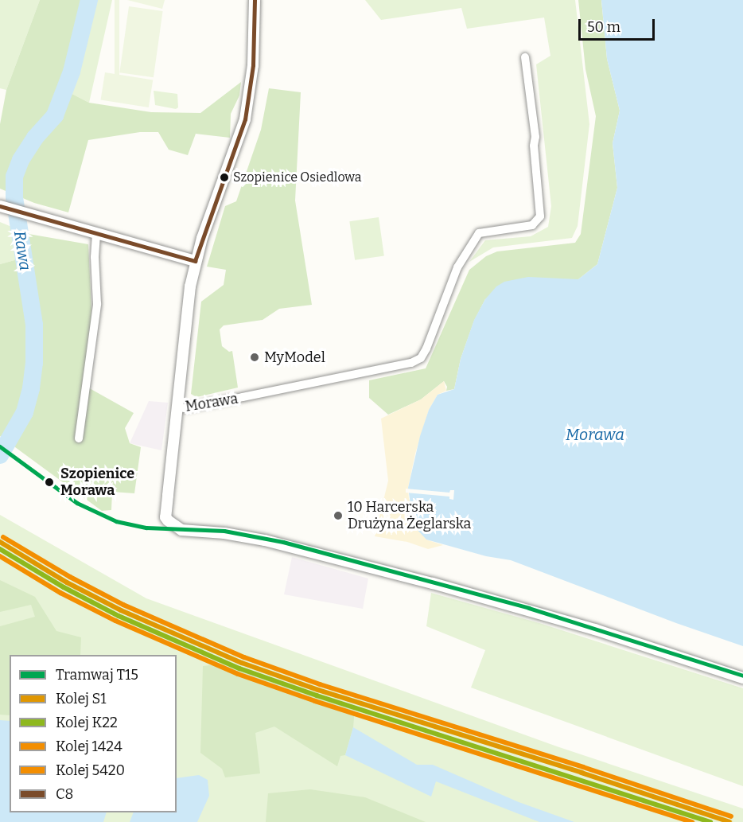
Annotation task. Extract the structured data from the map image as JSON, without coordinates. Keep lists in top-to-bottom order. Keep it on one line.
{"streets":{"street":["Morawa"]},"water":["Rawa","Morawa"],"places":["Szopienice Osiedlowa","MyModel","Szopienice Morawa","10 Harcerska Drużyna Żeglarska"],"lines":["transit line C8","tram line T15","rail line 1424","rail line S1","rail line K22","rail line 5420"],"legend":["Tramwaj T15","Kolej S1","Kolej K22","Kolej 1424","Kolej 5420","C8"],"scale_bar":"50 m"}
